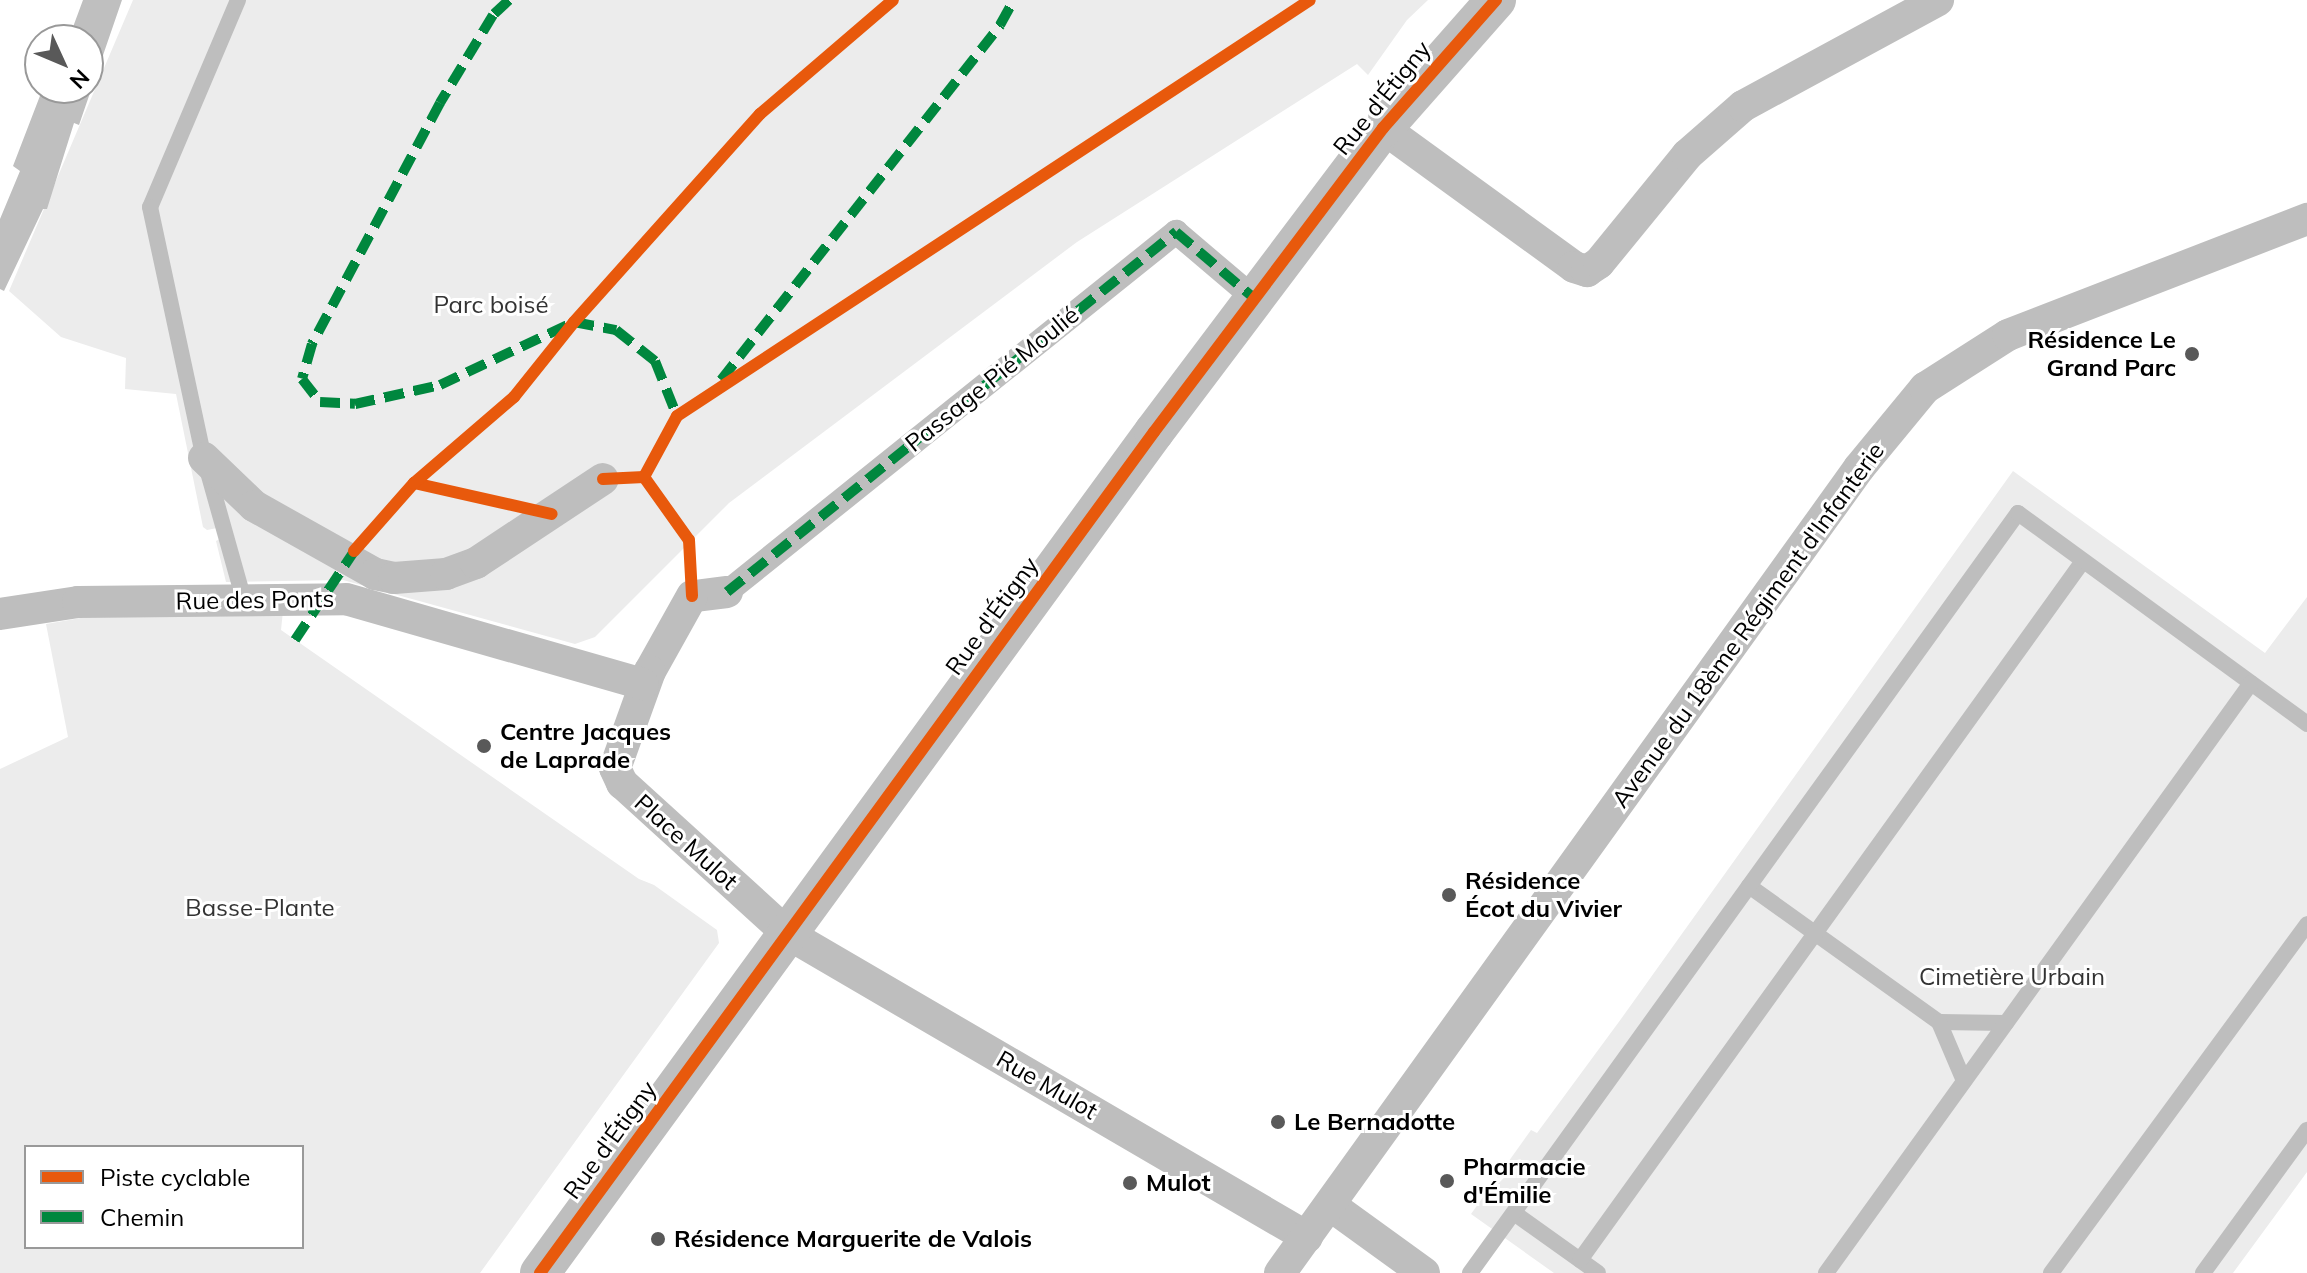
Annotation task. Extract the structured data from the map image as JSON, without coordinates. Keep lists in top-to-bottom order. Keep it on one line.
{"streets":{"street":["Rue d'Étigny","Passage Pié Moulié","Rue des Ponts","Avenue du 18ème Régiment d'Infanterie","Place Mulot","Rue Mulot"]},"crossings":[["Rue d'Étigny","Passage Pié Moulié"],["Rue d'Étigny","Place Mulot"],["Rue d'Étigny","Rue Mulot"],["Passage Pié Moulié","Place Mulot"],["Rue des Ponts","Place Mulot"],["Avenue du 18ème Régiment d'Infanterie","Rue Mulot"],["Place Mulot","Rue Mulot"]],"parks":["Parc boisé","Basse-Plante","Cimetière Urbain"],"places":["Résidence Le Grand Parc","Centre Jacques de Laprade","Résidence Écot du Vivier","Le Bernadotte","Pharmacie d'Émilie","Mulot","Résidence Marguerite de Valois"],"legend":["Piste cyclable","Chemin"],"north":"bottom right"}
